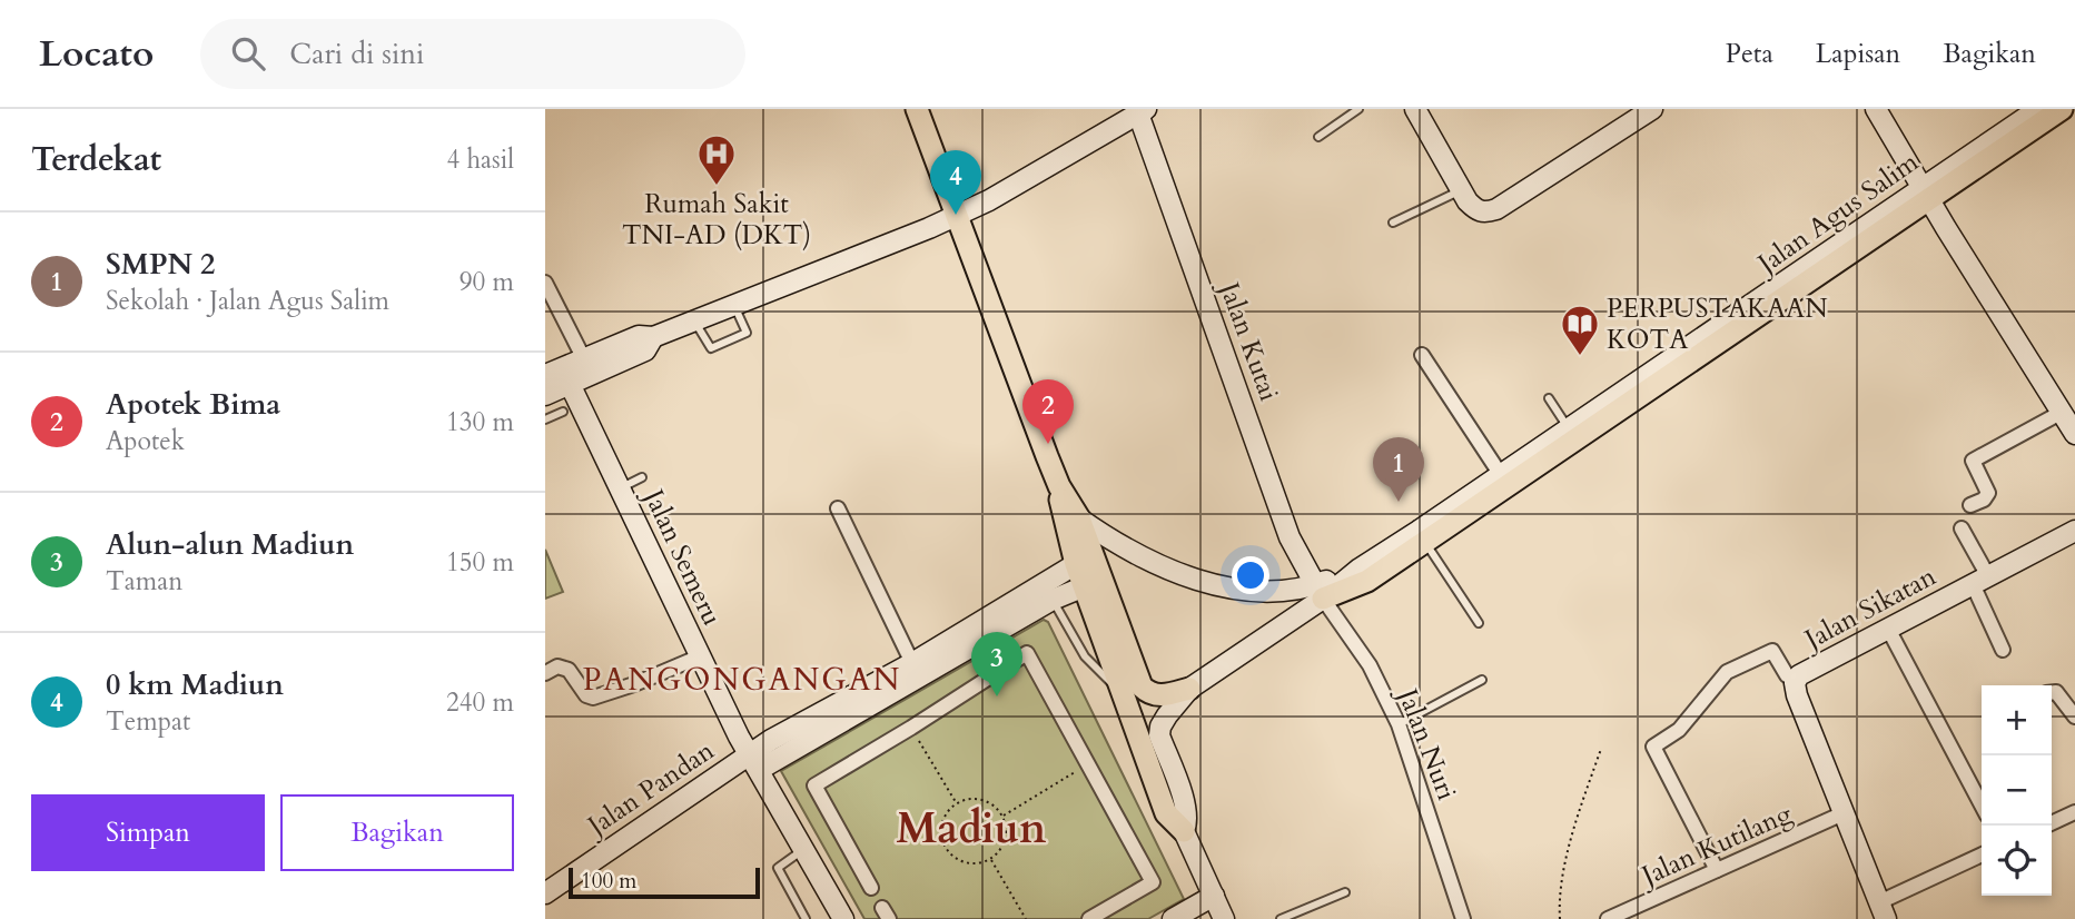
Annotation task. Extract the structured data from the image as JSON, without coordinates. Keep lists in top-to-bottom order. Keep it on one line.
{"streets":{"street":["Jalan Agus Salim","Jalan Kutai","Jalan Semeru","Jalan Sikatan","Jalan Nuri","Jalan Pandan","Jalan Kutilang"]},"crossings":[["Jalan Kutai","Jalan Nuri"],["Jalan Semeru","Jalan Pandan"],["Jalan Sikatan","Jalan Kutilang"]],"districts":["PANGONGANGAN","Madiun"],"places":{"hospital":["Rumah Sakit TNI-AD (DKT)"],"library":["PERPUSTAKAAN KOTA"]},"scale_bar":"100 m","page":{"header":"Locato","search":"Cari di sini","nav":["Peta","Lapisan","Bagikan"],"heading":["Terdekat","4 hasil"],"pins":["4","2","1","3"],"list":[{"mark":"1","name":"SMPN 2","note":"Sekolah · Jalan Agus Salim","value":"90 m"},{"mark":"2","name":"Apotek Bima","note":"Apotek","value":"130 m"},{"mark":"3","name":"Alun-alun Madiun","note":"Taman","value":"150 m"},{"mark":"4","name":"0 km Madiun","note":"Tempat","value":"240 m"}],"map_buttons":["+","−"],"buttons":["Simpan","Bagikan"],"scale":"100 m"}}
